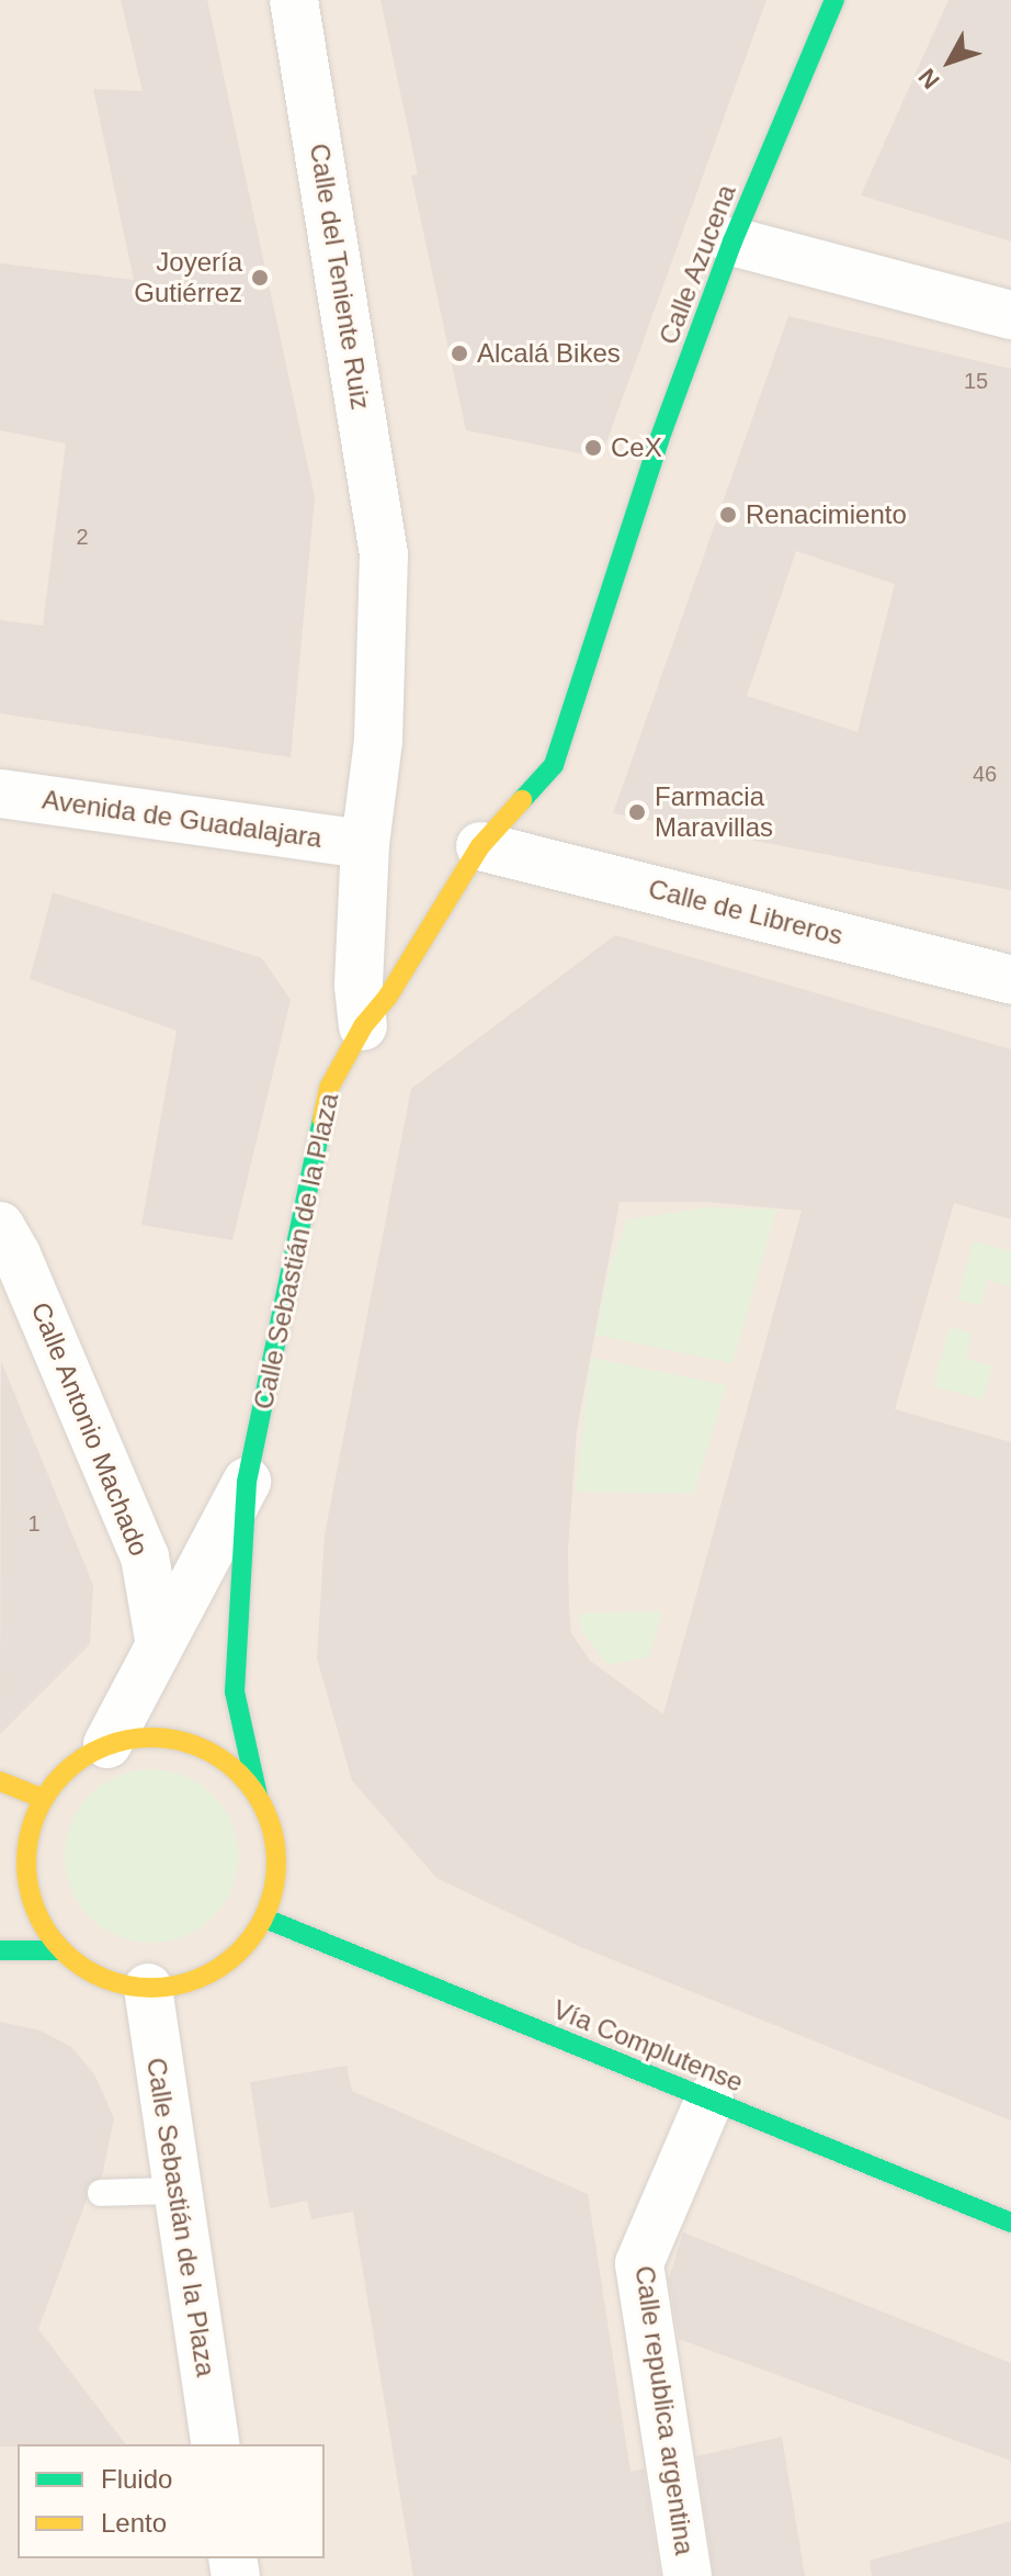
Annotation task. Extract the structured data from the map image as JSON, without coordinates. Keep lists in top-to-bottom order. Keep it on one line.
{"streets":{"street":["Calle Azucena","Calle del Teniente Ruiz","Avenida de Guadalajara","Calle de Libreros","Calle Sebastián de la Plaza","Calle Antonio Machado","Vía Complutense","Calle republica argentina"]},"crossings":[["Calle Azucena","Calle de Libreros"],["Calle Azucena","Calle Sebastián de la Plaza"],["Calle del Teniente Ruiz","Avenida de Guadalajara"],["Calle del Teniente Ruiz","Calle Sebastián de la Plaza"],["Calle de Libreros","Calle Sebastián de la Plaza"],["Calle Sebastián de la Plaza","Calle Antonio Machado"],["Calle Sebastián de la Plaza","Vía Complutense"],["Vía Complutense","Calle republica argentina"]],"places":["Joyería Gutiérrez","Alcalá Bikes","CeX","Renacimiento","Farmacia Maravillas"],"house_numbers":["15","2","46","1"],"legend":["Fluido","Lento"],"north":"bottom left"}
